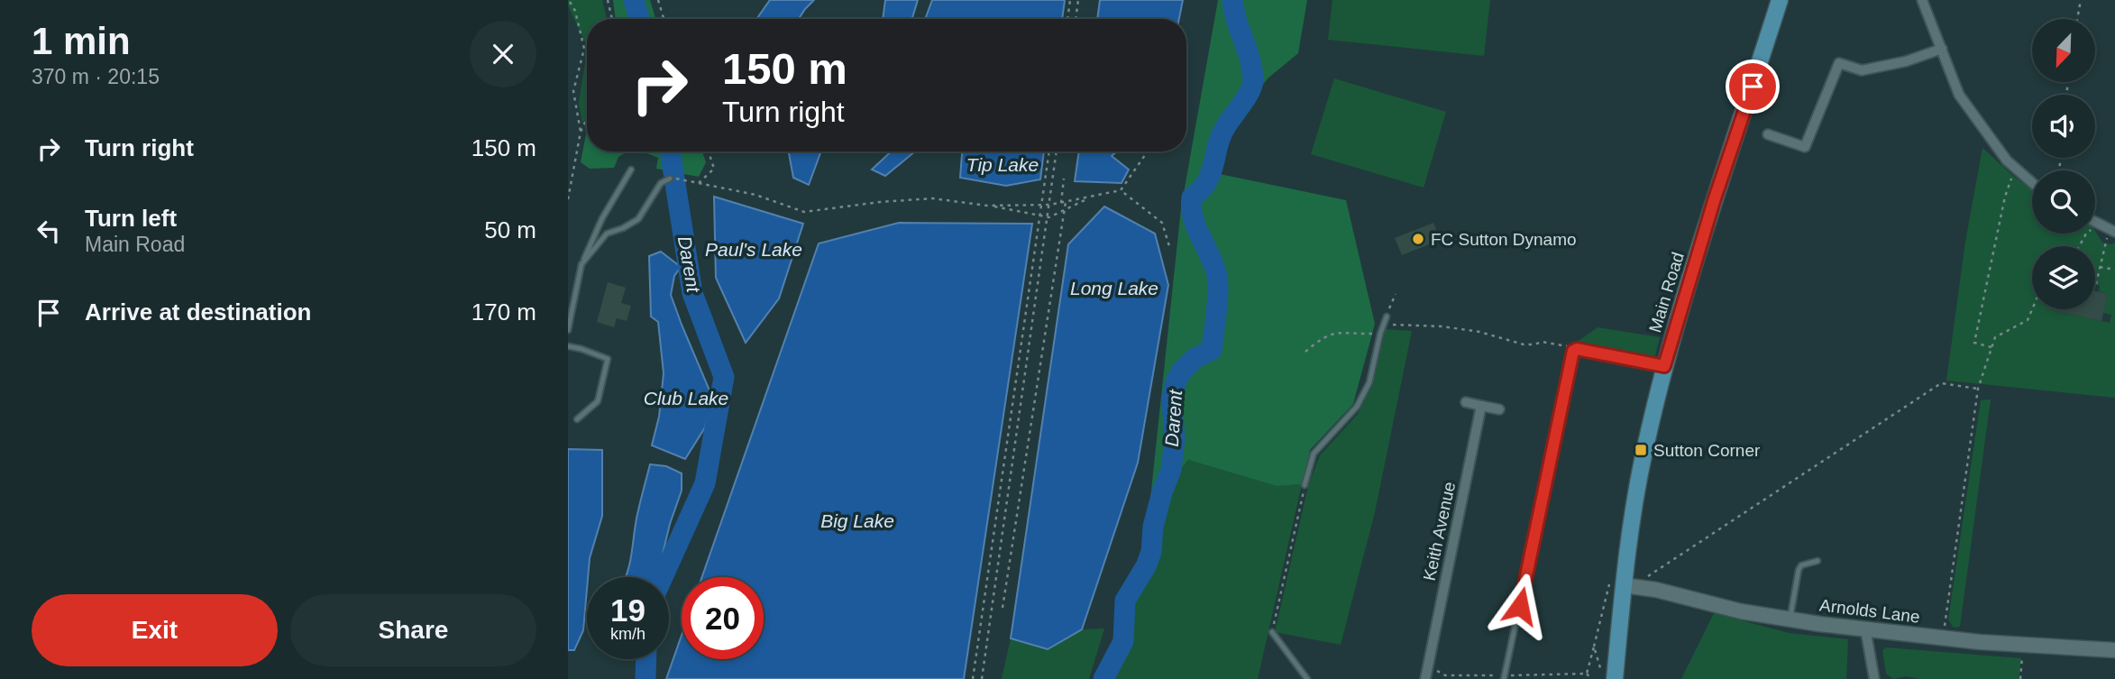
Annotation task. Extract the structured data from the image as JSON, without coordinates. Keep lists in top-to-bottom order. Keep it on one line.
{"streets":{"main road":["Main Road"],"street":["Keith Avenue","Arnolds Lane"]},"crossings":[["Main Road","Arnolds Lane"]],"water":["Tip Lake","Paul's Lake","Darent","Long Lake","Club Lake","Big Lake"],"places":{"other":["FC Sutton Dynamo"],"transit":["Sutton Corner"]},"north":"bottom left","page":{"heading":["1 min","370 m · 20:15"],"turn":["150 m","Turn right"],"list":[{"name":"Turn right","value":"150 m"},{"name":"Turn left","note":"Main Road","value":"50 m"},{"name":"Arrive at destination","value":"170 m"}],"speed":"19 km/h","limit":"20","buttons":["Exit","Share"]}}
